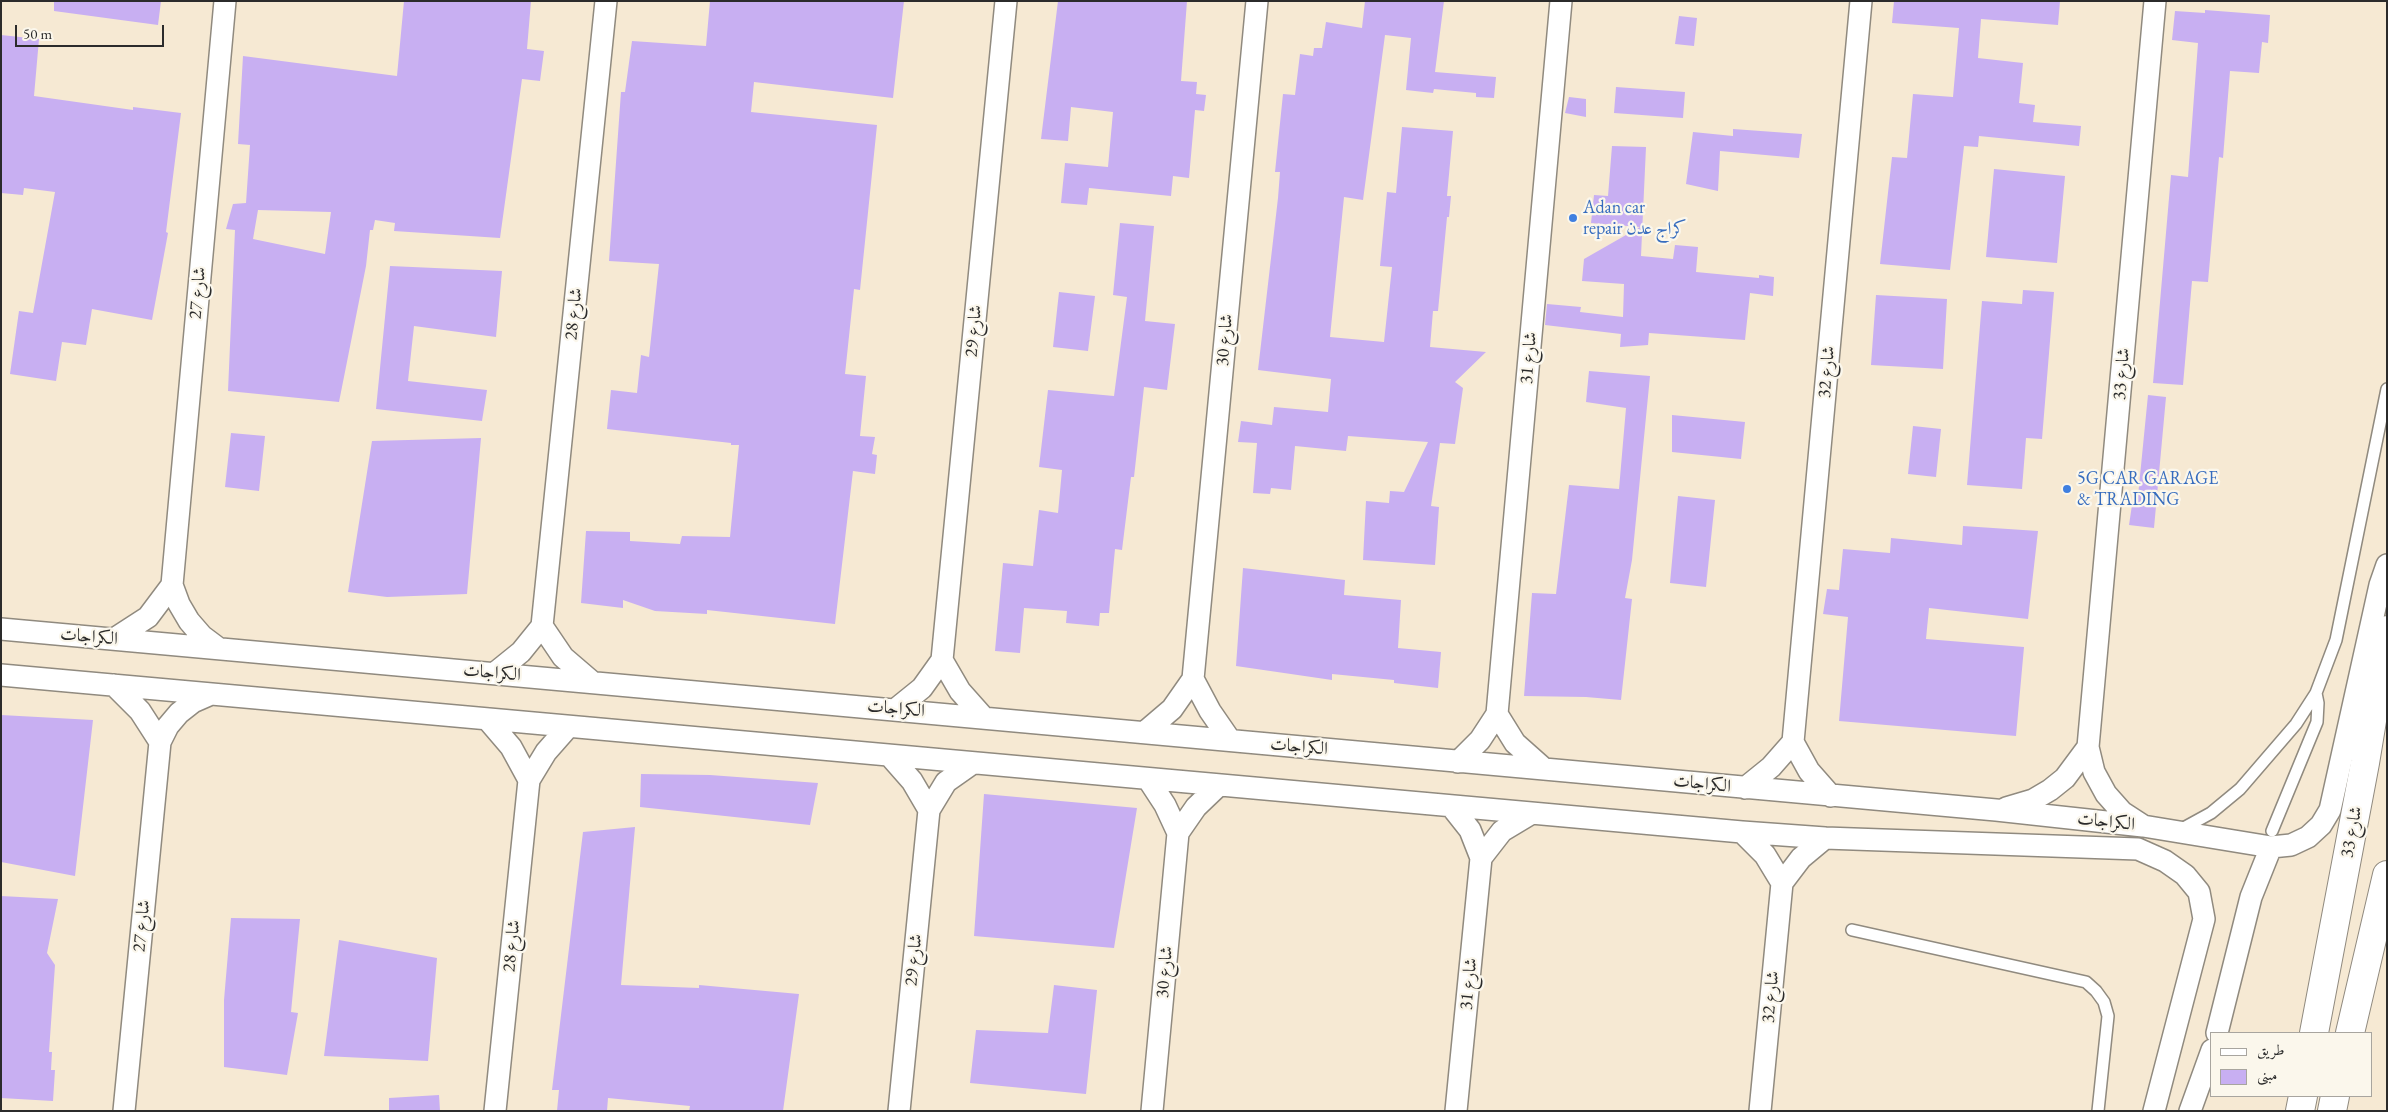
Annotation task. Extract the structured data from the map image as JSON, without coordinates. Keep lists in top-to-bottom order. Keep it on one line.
{"streets":{"main road":["شارع 33"],"street":["شارع 27","شارع 28","شارع 29","شارع 30","شارع 31","شارع 32","الكراجات"]},"crossings":[["شارع 27","الكراجات"],["شارع 28","الكراجات"],["شارع 29","الكراجات"],["شارع 30","الكراجات"],["شارع 31","الكراجات"],["شارع 33","الكراجات"]],"places":["Adan car repair كراج عدن","5G CAR GARAGE & TRADING"],"legend":["طريق","مبنى"],"scale_bar":"50 m"}
